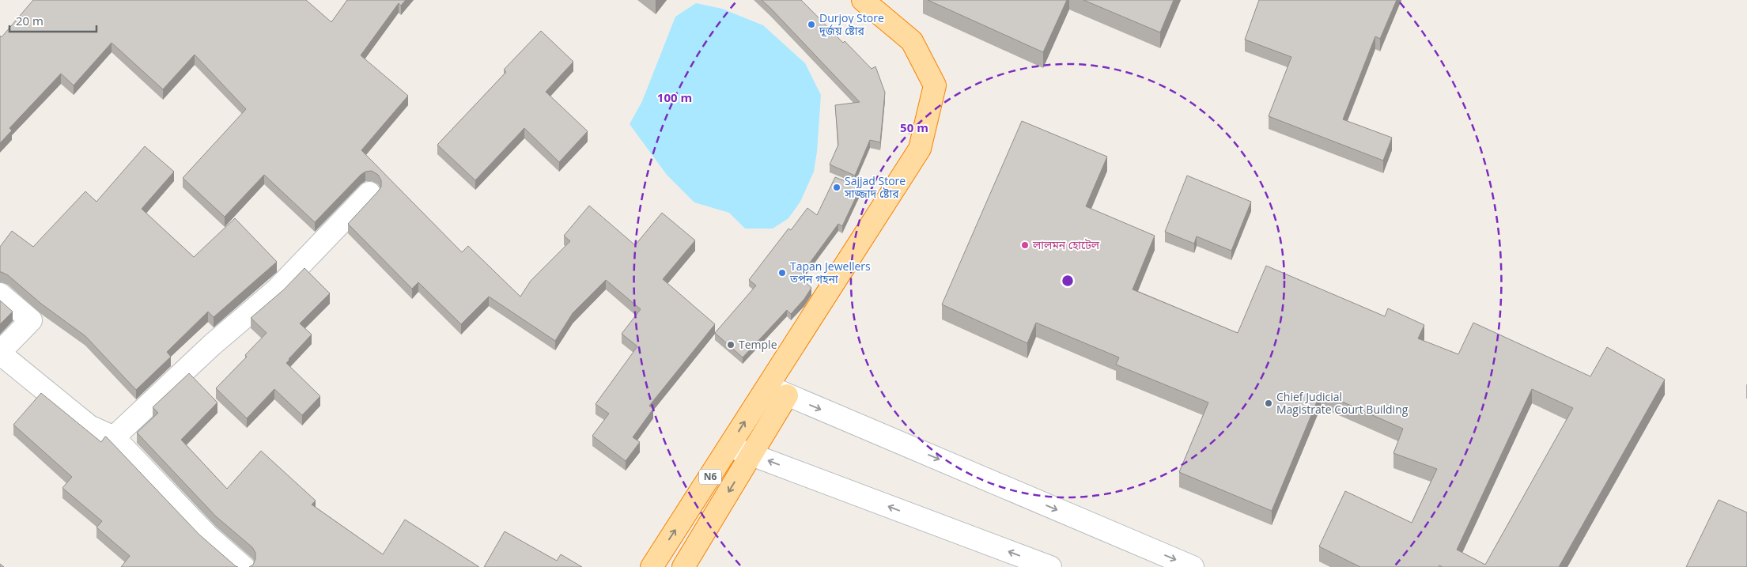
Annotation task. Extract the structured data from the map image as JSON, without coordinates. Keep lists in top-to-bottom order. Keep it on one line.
{"streets":{"highway":["N6"]},"places":["Durjoy Store দূর্জয় ষ্টোর","Sajjad Store সাজ্জাদ ষ্টোর","লালমন হোটেল","Tapan Jewellers তপন গহনা","Temple","Chief Judicial Magistrate Court Building"],"scale_bar":"20 m","rings":["100 m","50 m"]}
